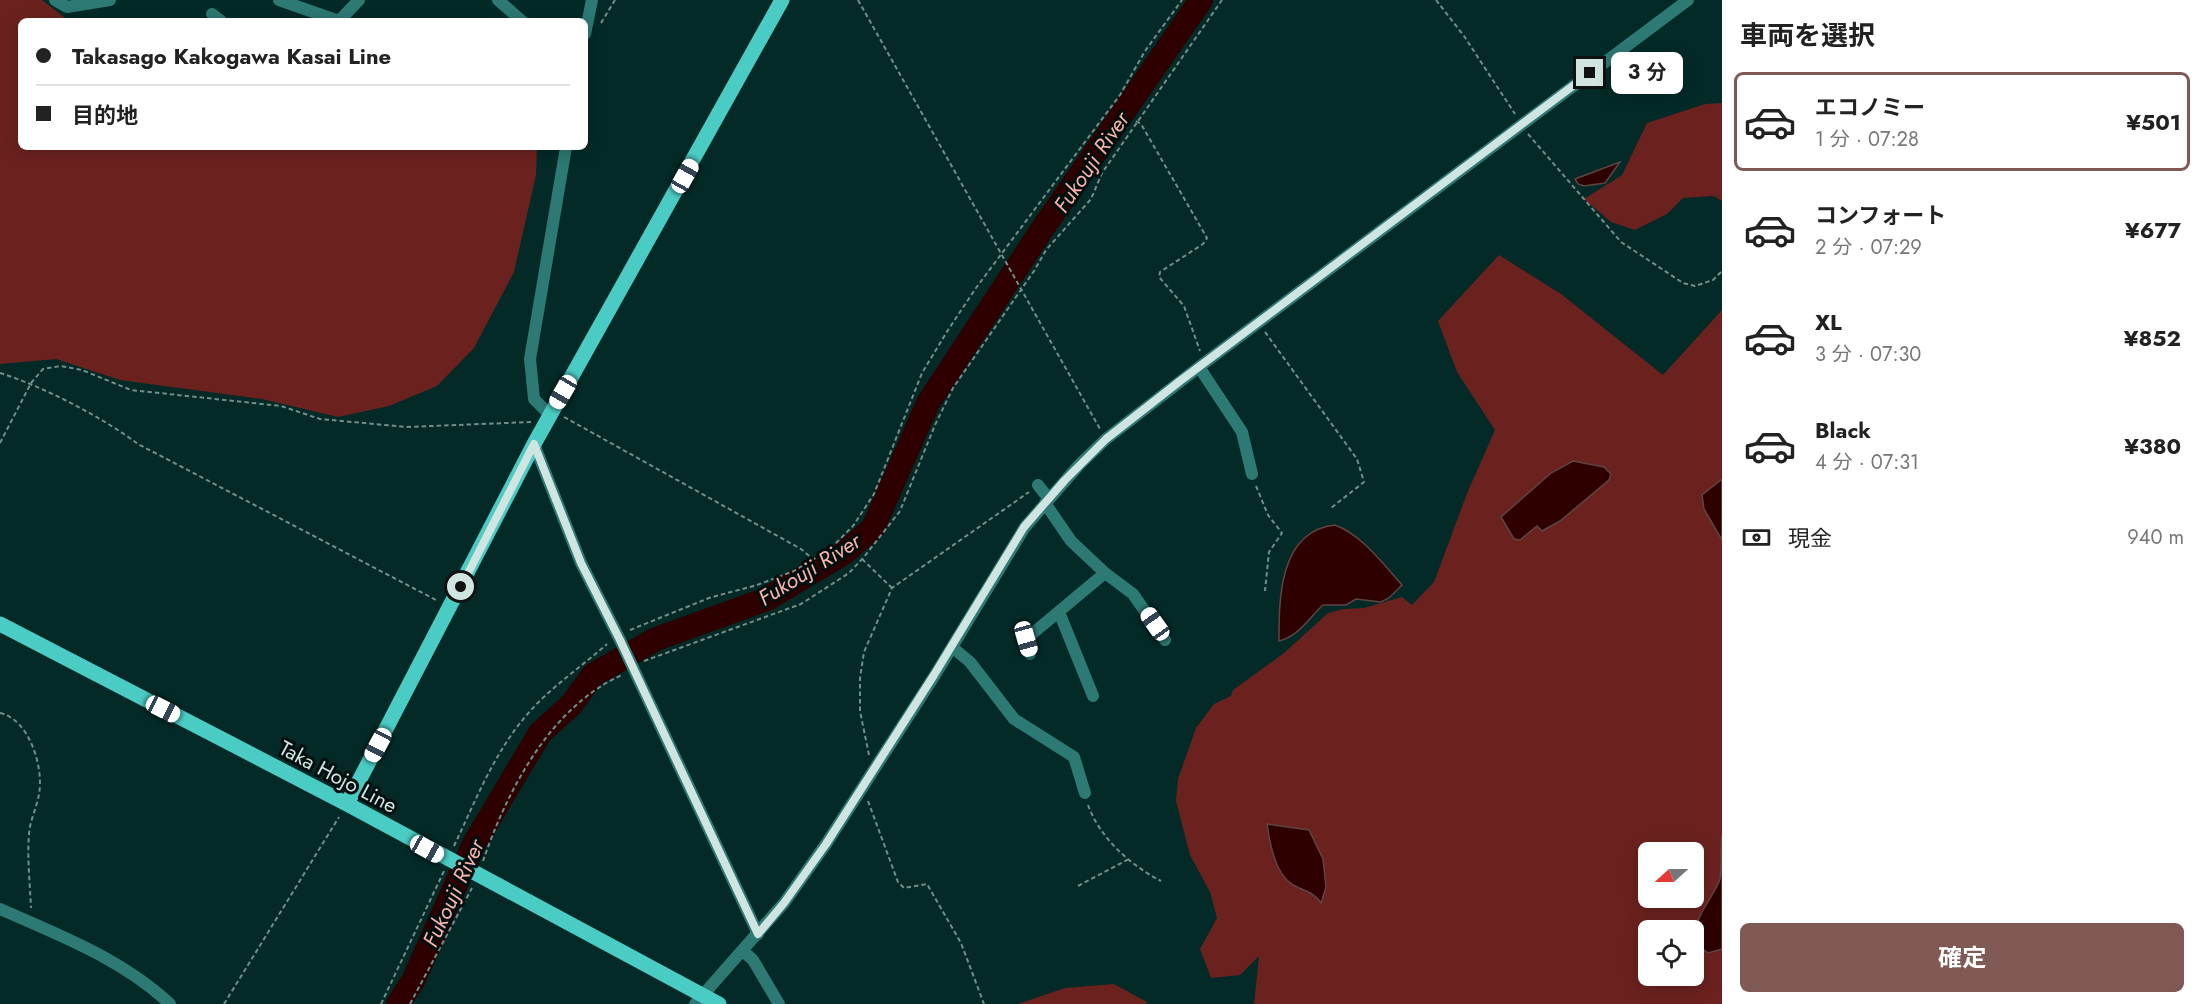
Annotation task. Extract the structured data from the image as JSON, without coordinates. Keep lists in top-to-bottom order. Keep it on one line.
{"streets":{"main road":["Taka Hojo Line"]},"water":["Fukouji River"],"north":"left","page":{"heading":"車両を選択","banner":["Takasago Kakogawa Kasai Line","目的地"],"bubble":"3 分","list":[{"name":"エコノミー","note":"1 分 · 07:28","value":"¥501"},{"name":"コンフォート","note":"2 分 · 07:29","value":"¥677"},{"name":"XL","note":"3 分 · 07:30","value":"¥852"},{"name":"Black","note":"4 分 · 07:31","value":"¥380"}],"pay":["現金","940 m"],"buttons":"確定"}}
